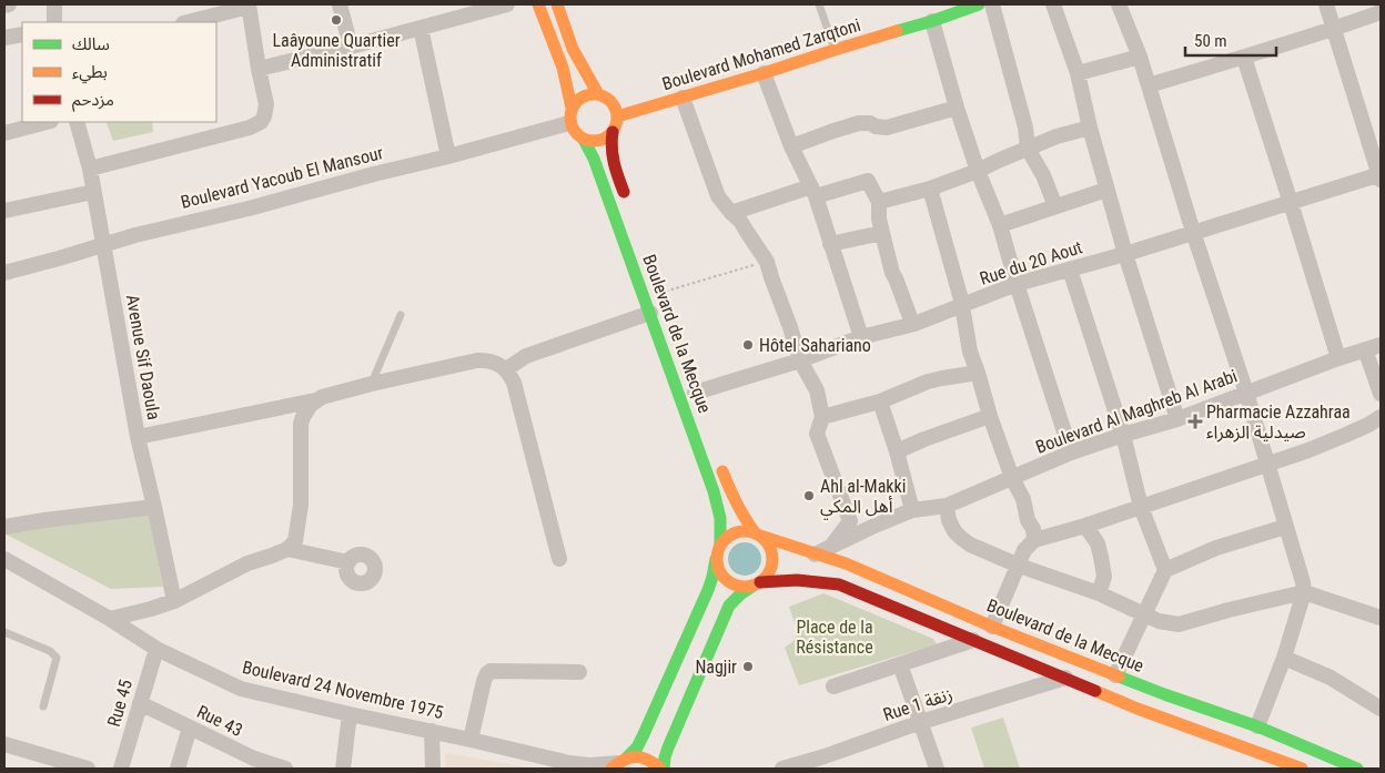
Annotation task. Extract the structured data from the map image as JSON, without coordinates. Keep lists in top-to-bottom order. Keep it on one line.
{"streets":{"main road":["Boulevard Mohamed Zarqtoni","Boulevard de la Mecque"],"street":["Boulevard Yacoub El Mansour","Rue du 20 Aout","Avenue Sif Daoula","Boulevard Al Maghreb Al Arabi","Boulevard 24 Novembre 1975","Rue 45","Rue 1 زنقة","Rue 43"]},"crossings":[["Boulevard Mohamed Zarqtoni","Boulevard Yacoub El Mansour"],["Boulevard Mohamed Zarqtoni","Boulevard de la Mecque"],["Boulevard Yacoub El Mansour","Boulevard de la Mecque"],["Boulevard Yacoub El Mansour","Avenue Sif Daoula"],["Boulevard de la Mecque","Boulevard Al Maghreb Al Arabi"],["Boulevard 24 Novembre 1975","Rue 45"],["Rue 45","Rue 43"]],"parks":["Place de la Résistance"],"places":{"other":["Laâyoune Quartier Administratif","Hôtel Sahariano","Ahl al-Makki أهل المكي","Nagjir"],"health":["Pharmacie Azzahraa صيدلية الزهراء"]},"legend":["سالك","بطيء","مزدحم"],"scale_bar":"50 m"}
